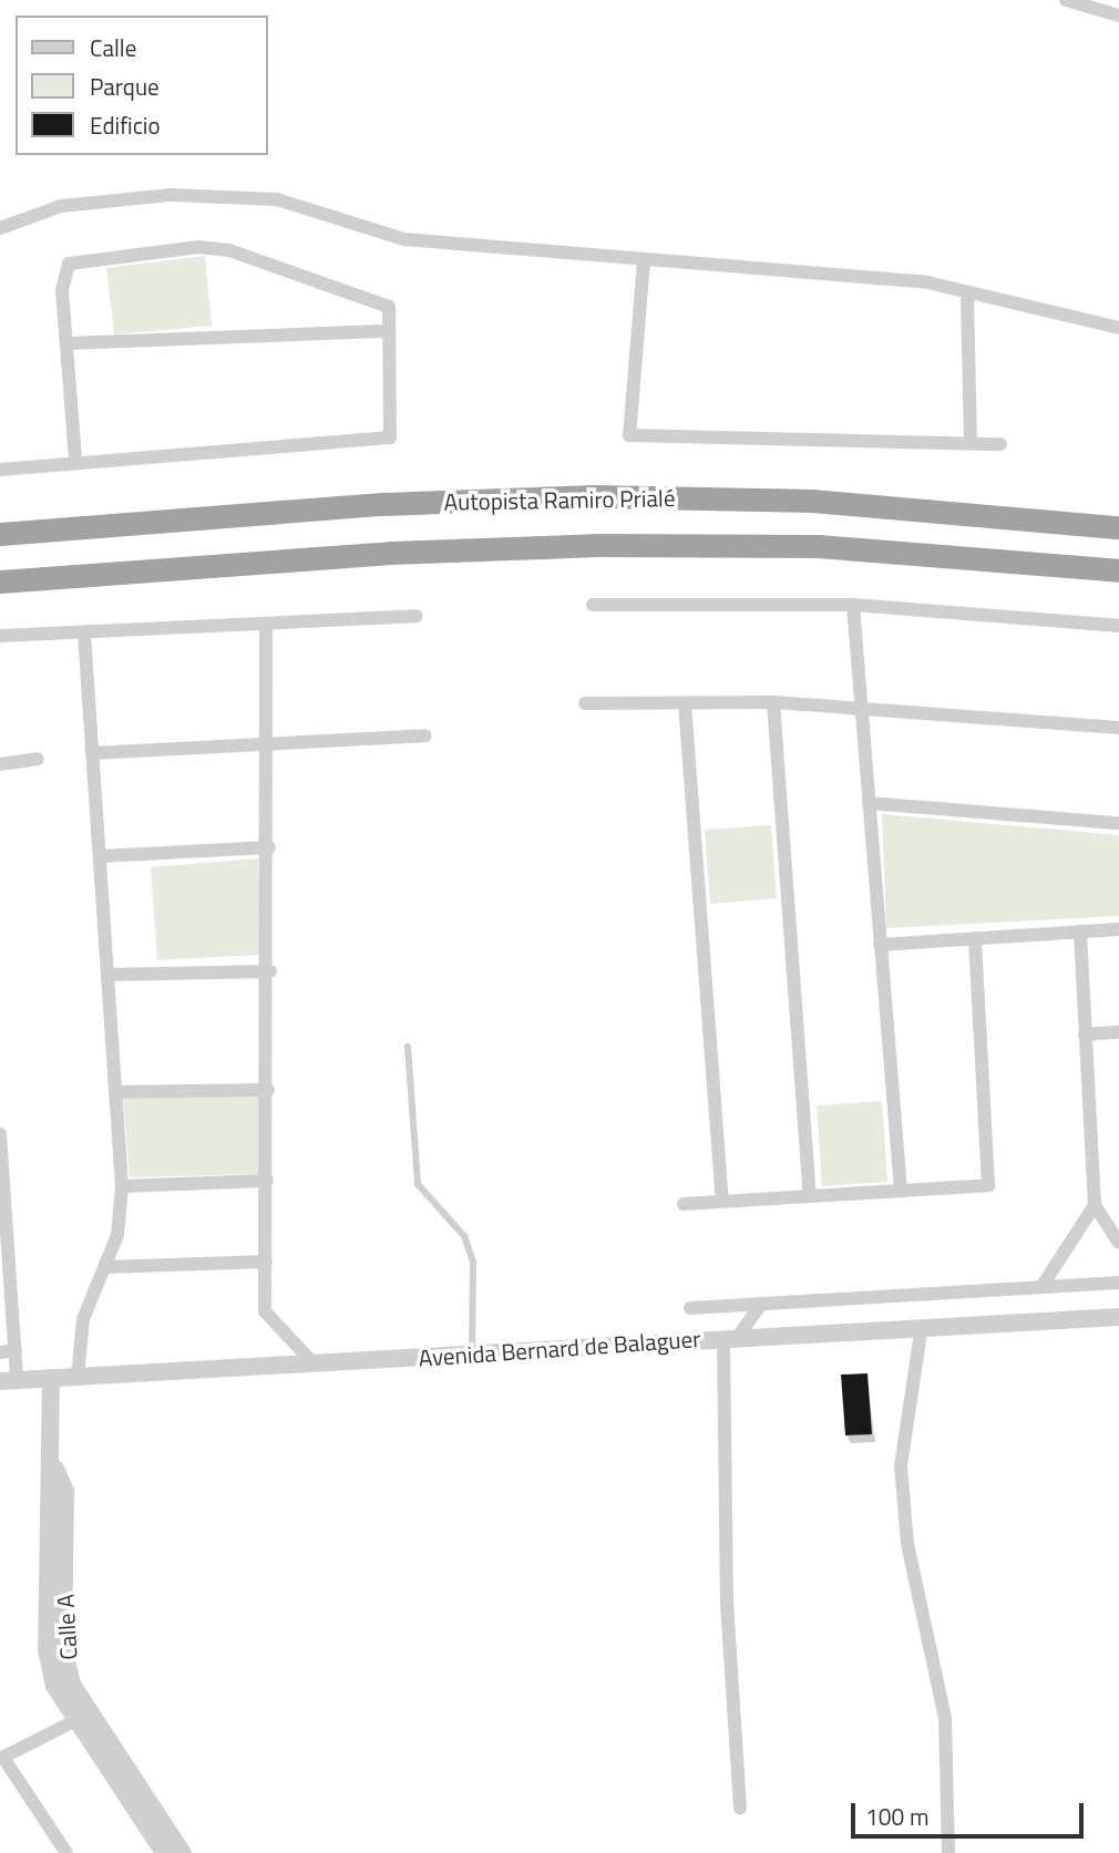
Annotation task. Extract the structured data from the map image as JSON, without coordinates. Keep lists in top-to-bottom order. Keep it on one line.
{"streets":{"highway":["Autopista Ramiro Prialé"],"street":["Avenida Bernard de Balaguer","Calle A"]},"crossings":[["Avenida Bernard de Balaguer","Calle A"]],"legend":["Calle","Parque","Edificio"],"scale_bar":"100 m"}
